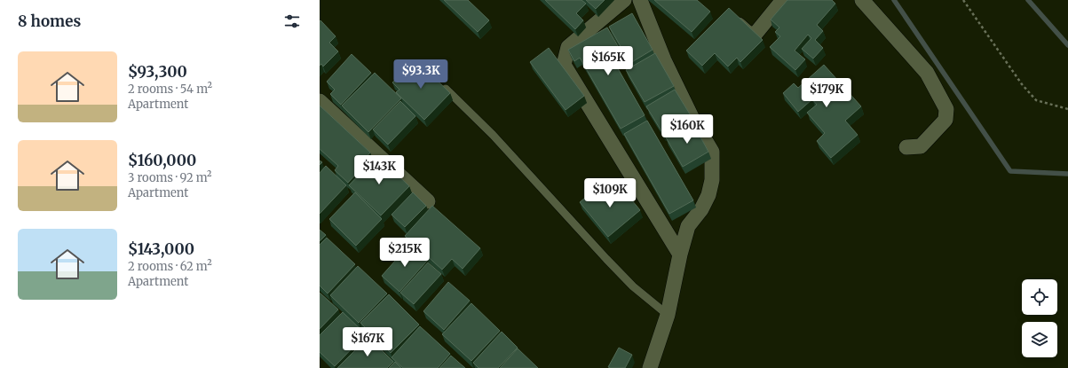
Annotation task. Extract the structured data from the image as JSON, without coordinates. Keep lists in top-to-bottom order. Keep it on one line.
{"page":{"heading":"8 homes","list":[{"name":"$93,300","note":"2 rooms · 54 m² · Apartment"},{"name":"$160,000","note":"3 rooms · 92 m² · Apartment"},{"name":"$143,000","note":"2 rooms · 62 m² · Apartment"}],"price":["$165K","$93.3K","$179K","$160K","$143K","$109K","$215K","$167K"]}}
